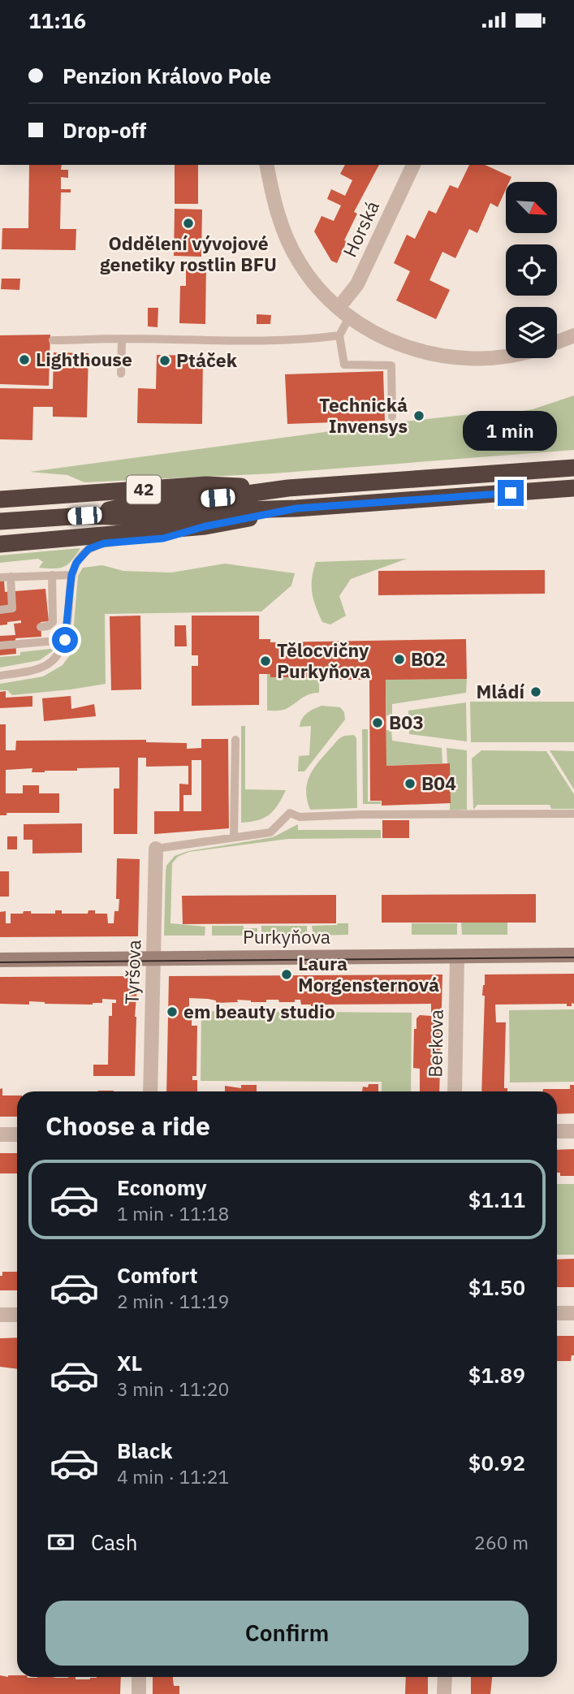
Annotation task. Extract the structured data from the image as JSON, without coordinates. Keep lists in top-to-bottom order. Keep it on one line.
{"streets":{"highway":["42"],"street":["Horská","Purkyňova","Tyršova","Berkova"]},"crossings":[["Purkyňova","Tyršova"],["Purkyňova","Berkova"]],"places":["Oddělení vývojové genetiky rostlin BFU","Lighthouse","Ptáček","Technická Invensys","B02","Tělocvičny Purkyňova","Mládí","B03","B04","Laura Morgensternová","em beauty studio"],"north":"bottom right","page":{"status":"11:16","banner":["Penzion Královo Pole","Drop-off"],"bubble":"1 min","heading":"Choose a ride","list":[{"name":"Economy","note":"1 min · 11:18","value":"$1.11"},{"name":"Comfort","note":"2 min · 11:19","value":"$1.50"},{"name":"XL","note":"3 min · 11:20","value":"$1.89"},{"name":"Black","note":"4 min · 11:21","value":"$0.92"}],"pay":["Cash","260 m"],"buttons":"Confirm"}}
